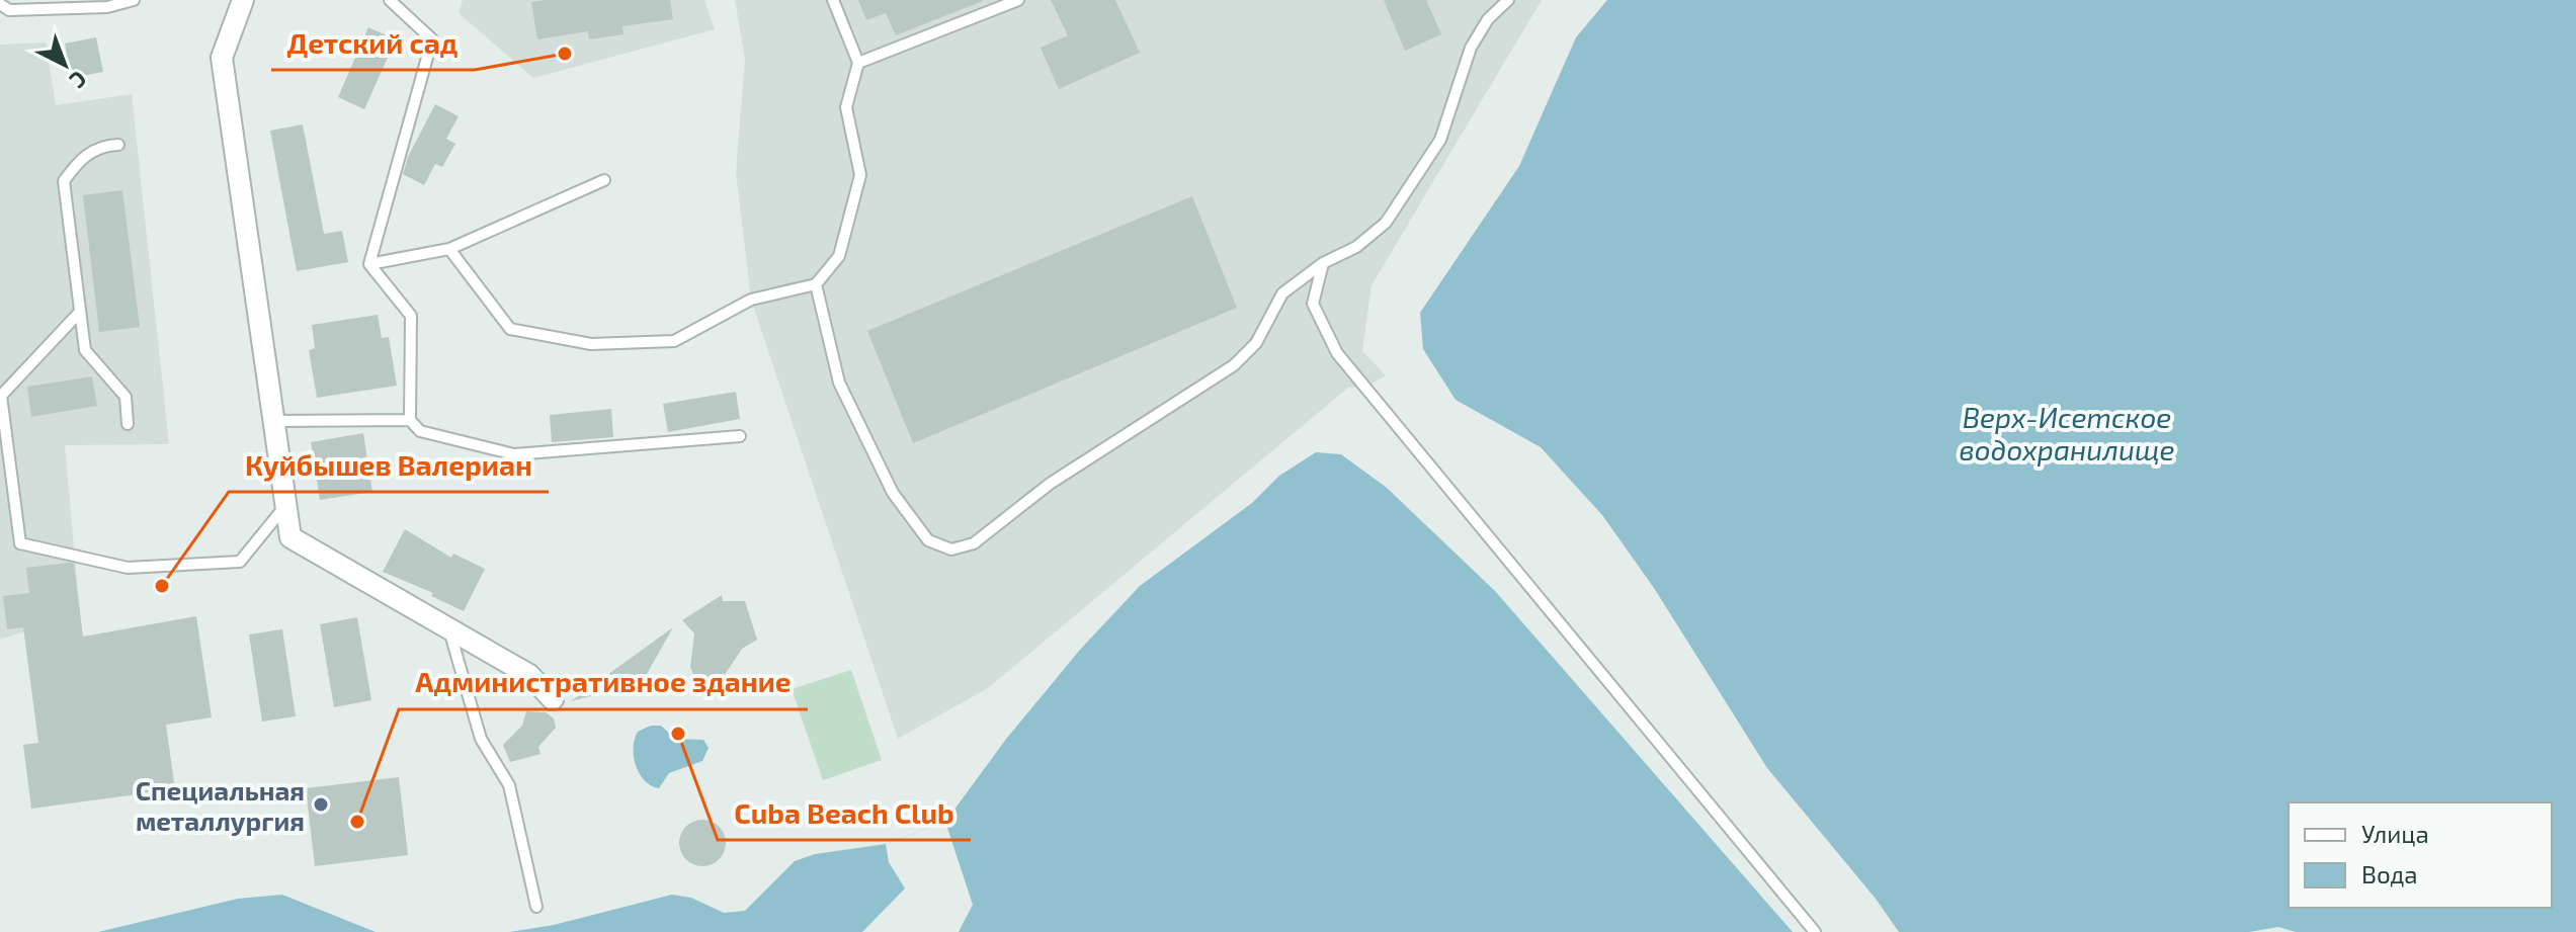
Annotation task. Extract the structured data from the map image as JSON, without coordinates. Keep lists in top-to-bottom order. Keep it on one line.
{"water":["Верх-Исетское водохранилище"],"places":["Детский сад","Куйбышев Валериан","Cuba Beach Club","Специальная металлургия","Административное здание"],"legend":["Улица","Вода"],"north":"bottom right"}
